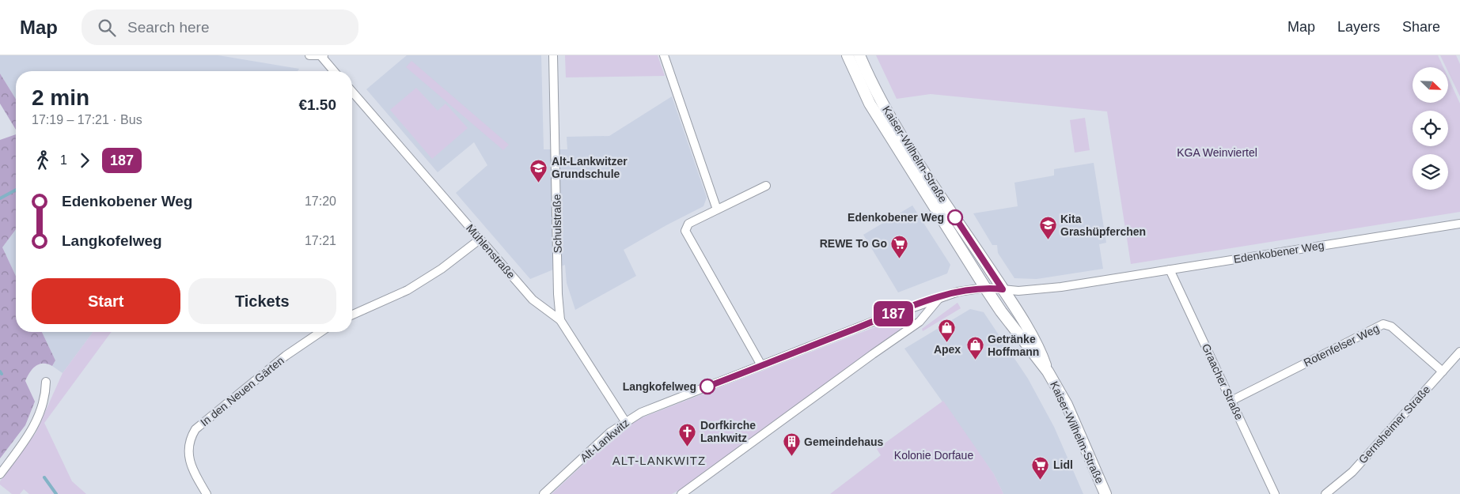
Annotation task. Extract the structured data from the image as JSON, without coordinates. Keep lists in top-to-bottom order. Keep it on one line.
{"streets":{"main road":["Kaiser-Wilhelm-Straße"],"street":["Schulstraße","Mühlenstraße","Edenkobener Weg","Rotenfelser Weg","Graacher Straße","In den Neuen Gärten","Gernsheimer Straße","Alt-Lankwitz"]},"crossings":[["Kaiser-Wilhelm-Straße","Edenkobener Weg"],["Kaiser-Wilhelm-Straße","Alt-Lankwitz"],["Schulstraße","Mühlenstraße"],["Mühlenstraße","Alt-Lankwitz"],["Edenkobener Weg","Graacher Straße"],["Rotenfelser Weg","Graacher Straße"],["Rotenfelser Weg","Gernsheimer Straße"]],"districts":["ALT-LANKWITZ"],"parks":["KGA Weinviertel","Kolonie Dorfaue"],"places":{"school or university":["Alt-Lankwitzer Grundschule","Kita Grashüpferchen"],"other":["Edenkobener Weg","Langkofelweg"],"supermarket":["REWE To Go","Lidl"],"shop":["Apex","Getränke Hoffmann"],"church":["Dorfkirche Lankwitz"],"building":["Gemeindehaus"]},"lines":["bus line 187"],"north":"bottom right","page":{"header":"Map","search":"Search here","nav":["Map","Layers","Share"],"on_map":"187","heading":["2 min","17:19 – 17:21 · Bus","€1.50"],"legs":["1","187"],"list":[{"name":"Edenkobener Weg","value":"17:20"},{"name":"Langkofelweg","value":"17:21"}],"buttons":["Start","Tickets"]}}
